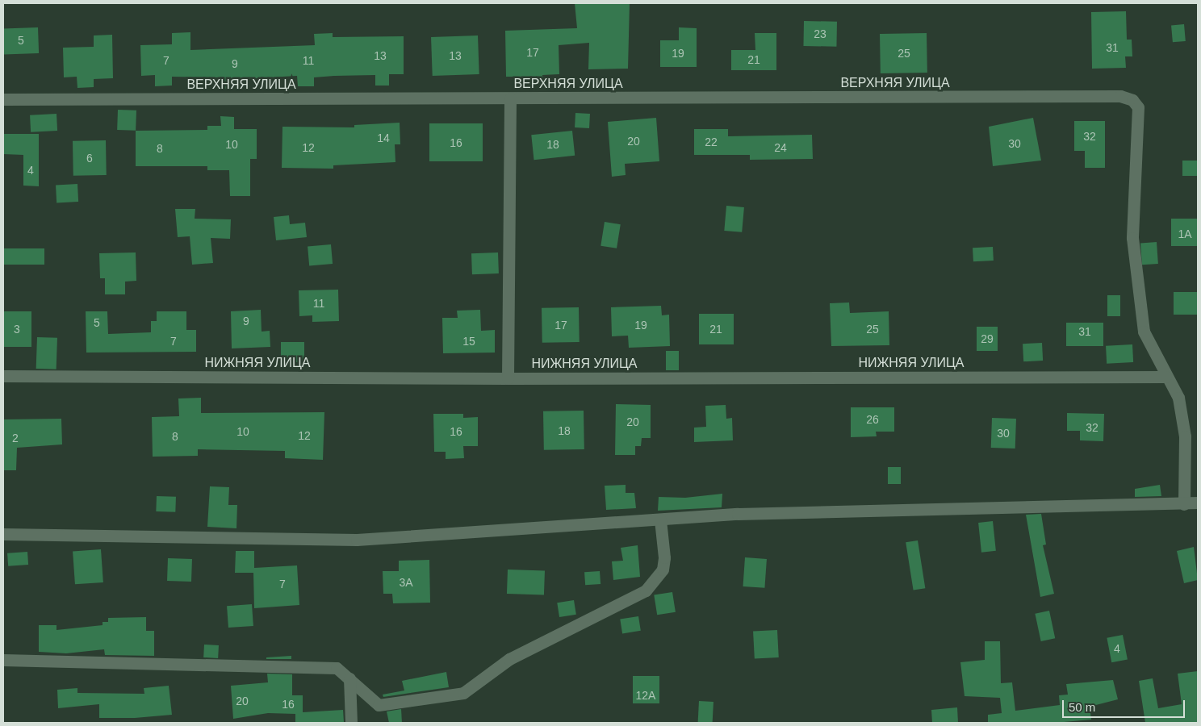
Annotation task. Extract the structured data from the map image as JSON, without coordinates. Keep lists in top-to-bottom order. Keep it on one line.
{"streets":{"street":["ВЕРХНЯЯ УЛИЦА","НИЖНЯЯ УЛИЦА"]},"crossings":[["ВЕРХНЯЯ УЛИЦА","НИЖНЯЯ УЛИЦА"]],"house_numbers":["23","5","31","17","19","25","13","13","21","7","11","9","32","14","20","22","16","30","10","18","12","24","8","6","4","1А","11","9","5","17","19","3","21","25","31","29","7","15","26","20","32","18","10","16","30","12","8","2","3А","7","4","12А","20","16"],"scale_bar":"50 m"}
